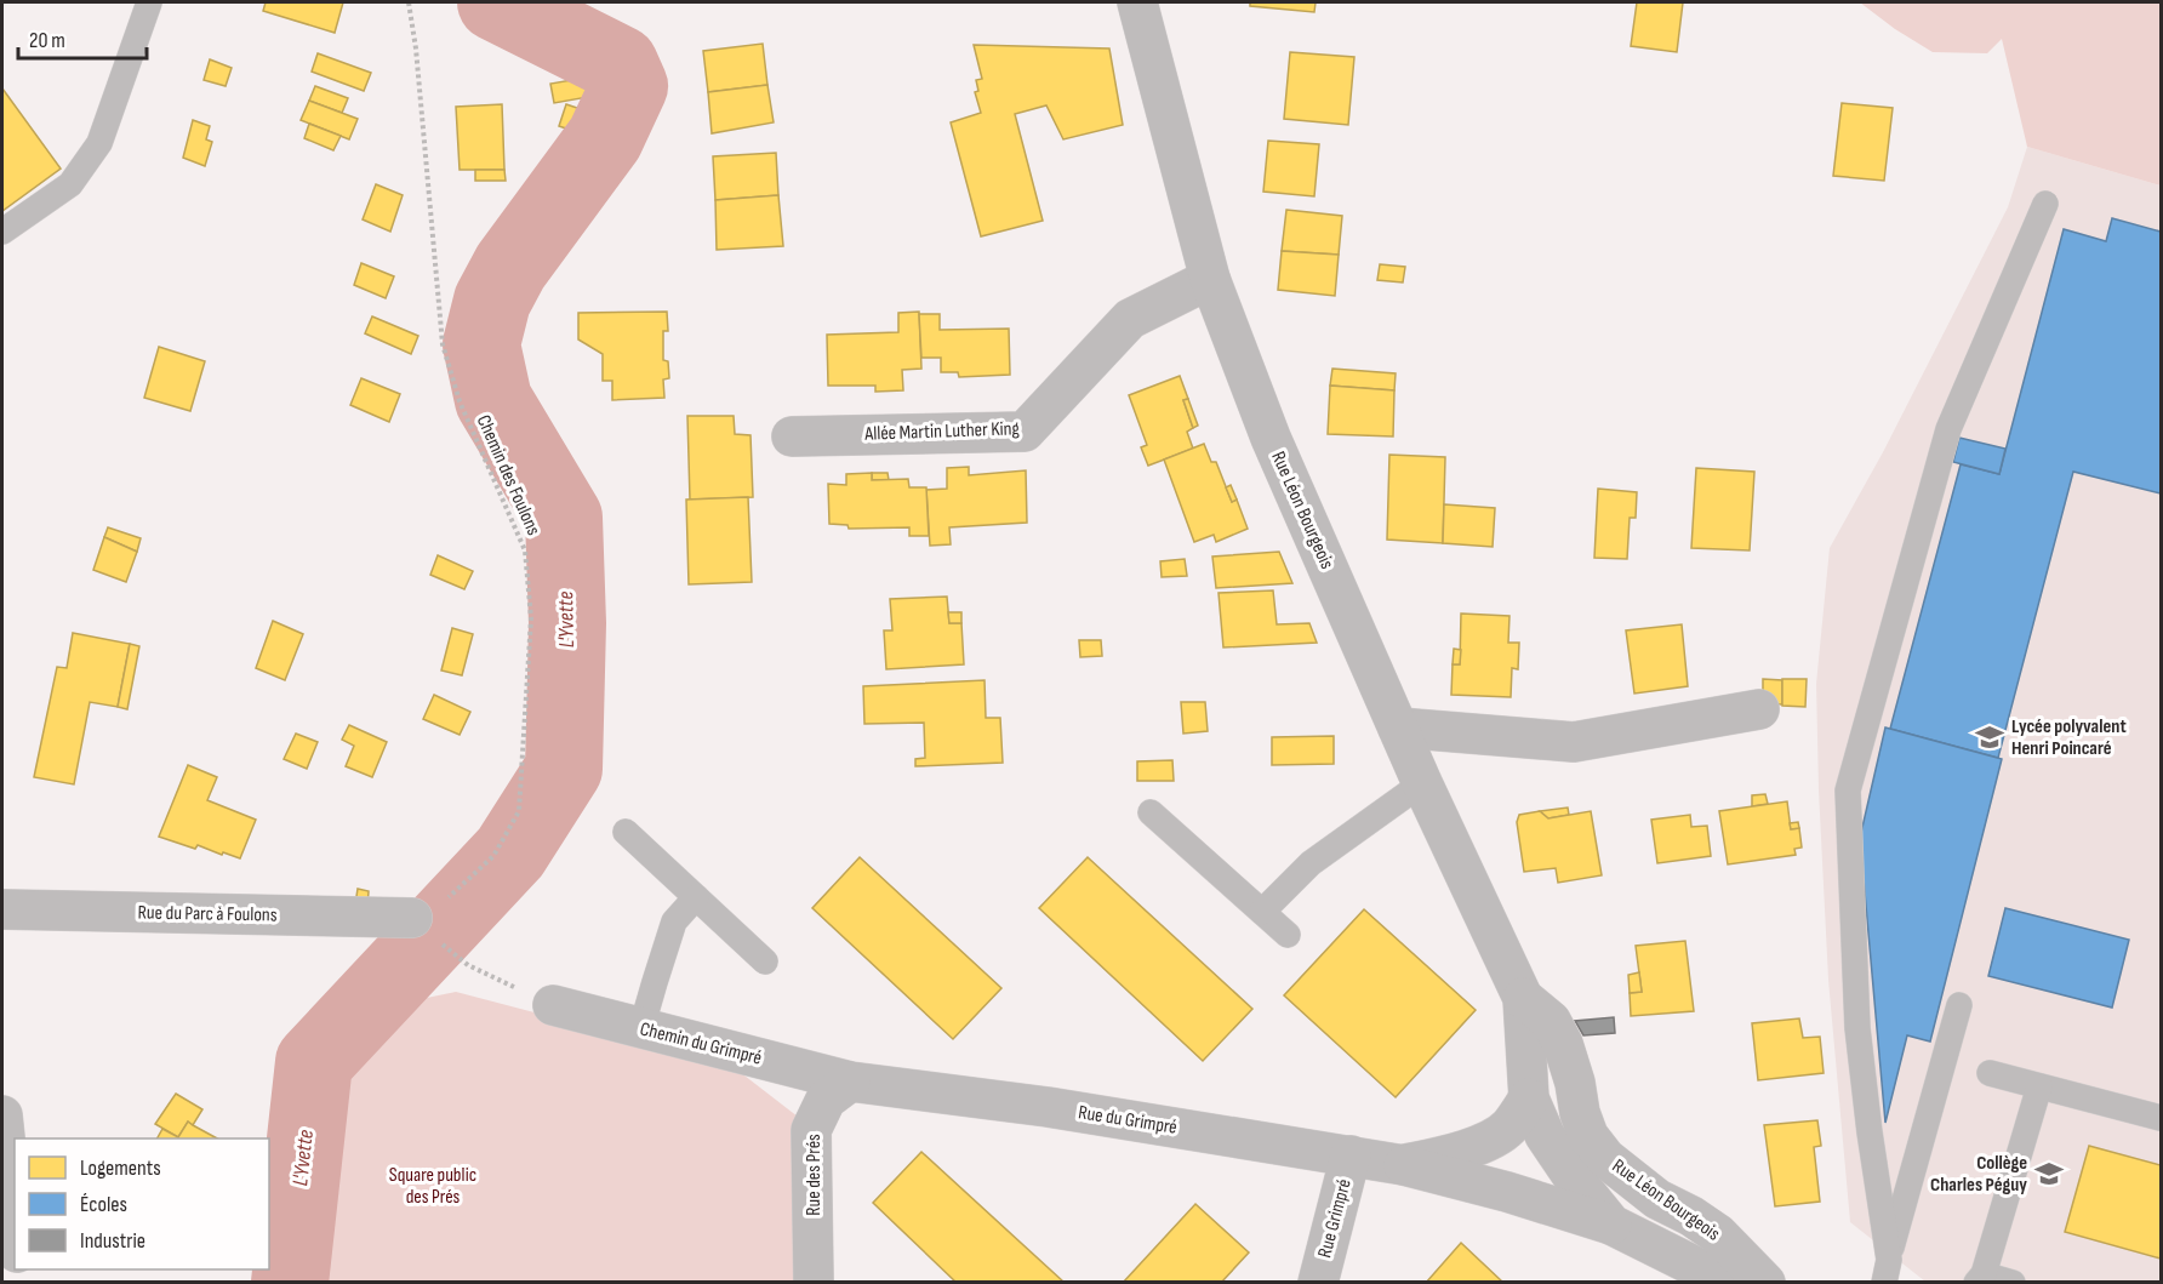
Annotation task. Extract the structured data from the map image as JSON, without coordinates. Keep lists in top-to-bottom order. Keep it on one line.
{"streets":{"street":["Allée Martin Luther King","Rue Léon Bourgeois","Rue du Parc à Foulons","Chemin du Grimpré","Rue du Grimpré","Rue des Prés","Rue Grimpré"],"path":["Chemin des Foulons"]},"crossings":[["Allée Martin Luther King","Rue Léon Bourgeois"],["Chemin des Foulons","Rue du Parc à Foulons"],["Rue Léon Bourgeois","Rue du Grimpré"],["Chemin du Grimpré","Rue du Grimpré"],["Chemin du Grimpré","Rue des Prés"],["Rue du Grimpré","Rue des Prés"],["Rue du Grimpré","Rue Grimpré"]],"water":["L'Yvette"],"parks":["Square public des Prés"],"places":{"school or university":["Lycée polyvalent Henri Poincaré","Collège Charles Péguy"]},"legend":["Logements","Écoles","Industrie"],"scale_bar":"20 m"}
